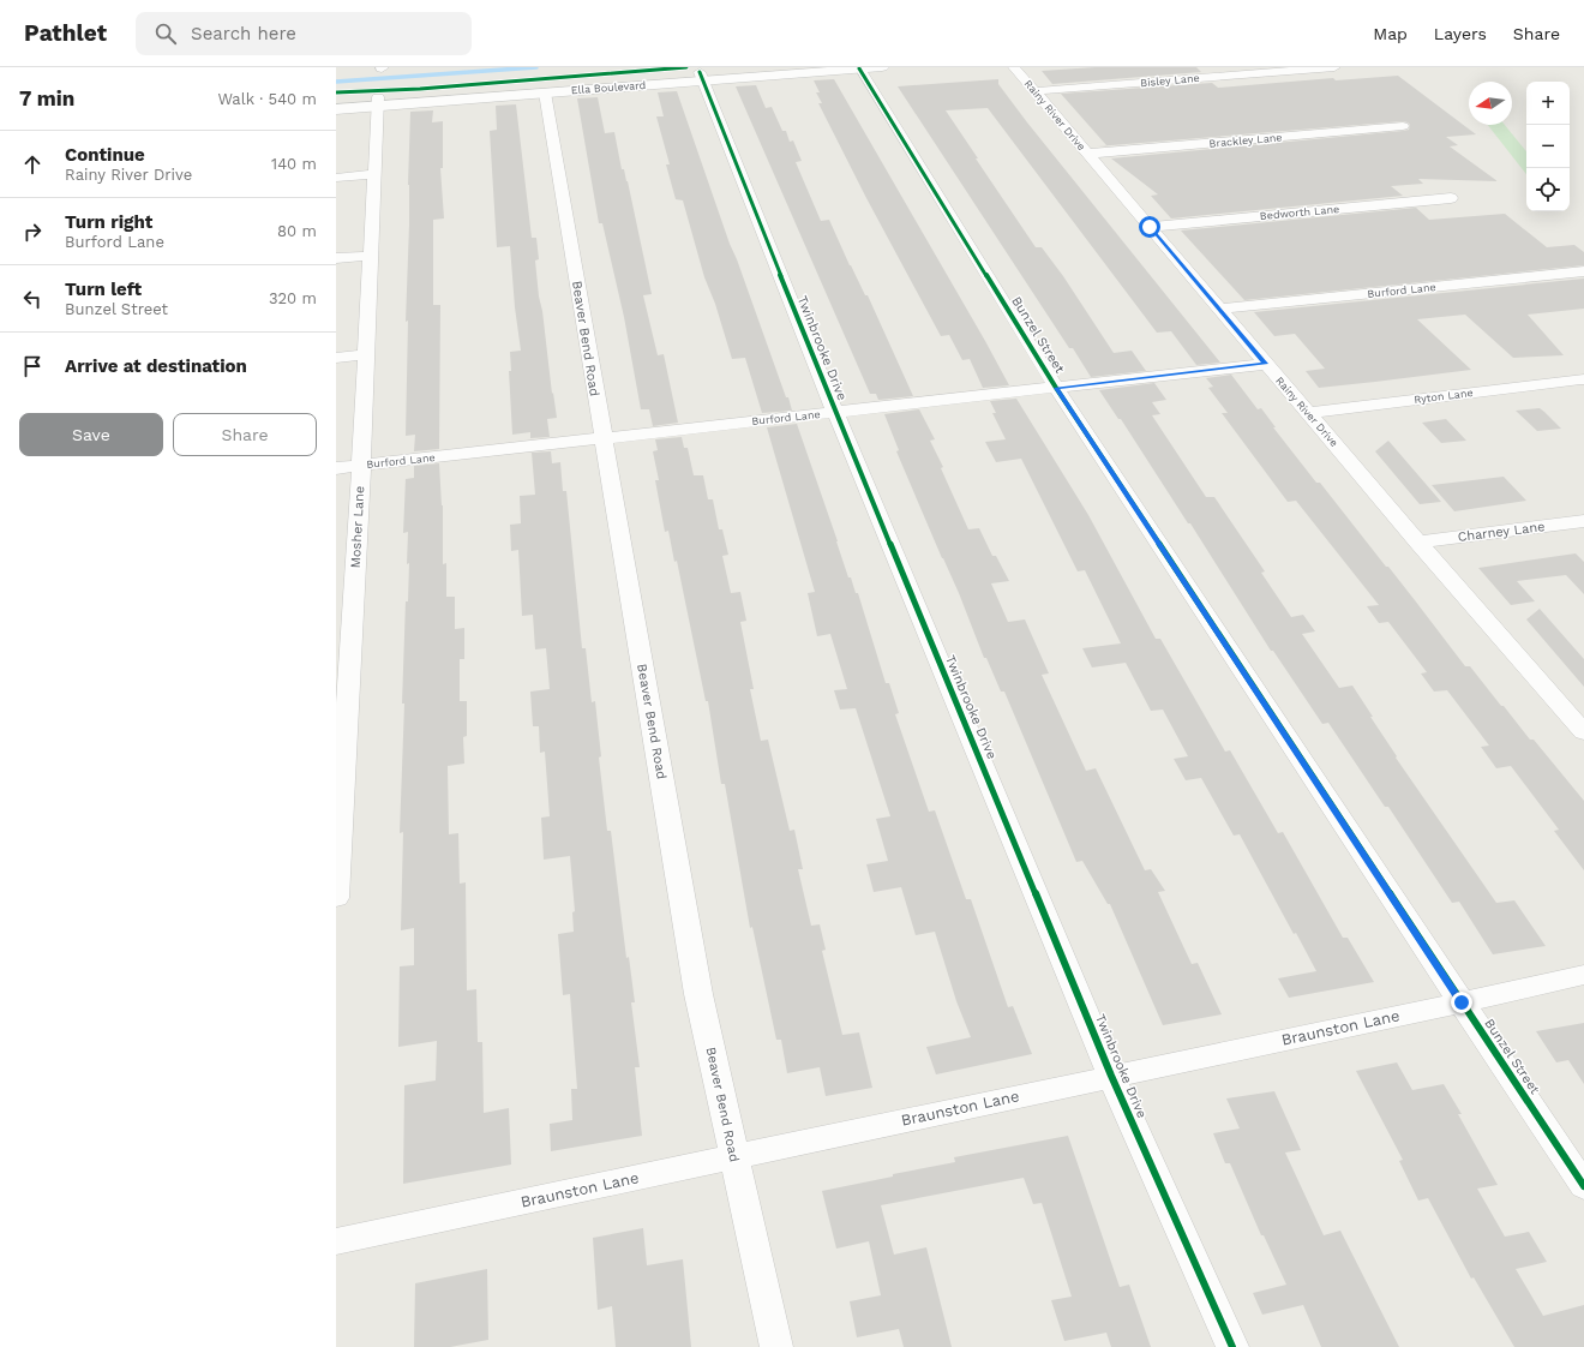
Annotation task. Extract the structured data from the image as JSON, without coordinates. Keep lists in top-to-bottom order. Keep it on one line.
{"streets":{"main road":["Ella Boulevard"],"street":["Bisley Lane","Rainy River Drive","Brackley Lane","Bedworth Lane","Burford Lane","Bunzel Street","Beaver Bend Road","Twinbrooke Drive","Ryton Lane","Mosher Lane","Charney Lane","Braunston Lane"]},"crossings":[["Bisley Lane","Rainy River Drive"],["Ella Boulevard","Bunzel Street"],["Ella Boulevard","Beaver Bend Road"],["Ella Boulevard","Twinbrooke Drive"],["Ella Boulevard","Mosher Lane"],["Rainy River Drive","Brackley Lane"],["Rainy River Drive","Bedworth Lane"],["Rainy River Drive","Burford Lane"],["Rainy River Drive","Ryton Lane"],["Rainy River Drive","Charney Lane"],["Burford Lane","Bunzel Street"],["Burford Lane","Beaver Bend Road"],["Burford Lane","Twinbrooke Drive"],["Burford Lane","Mosher Lane"],["Bunzel Street","Braunston Lane"],["Beaver Bend Road","Braunston Lane"],["Twinbrooke Drive","Braunston Lane"]],"north":"left","page":{"header":"Pathlet","search":"Search here","nav":["Map","Layers","Share"],"heading":["7 min","Walk · 540 m"],"map_buttons":["+","−"],"list":[["Continue","Rainy River Drive","140 m"],["Turn right","Burford Lane","80 m"],["Turn left","Bunzel Street","320 m"],"Arrive at destination"],"buttons":["Save","Share"]}}
